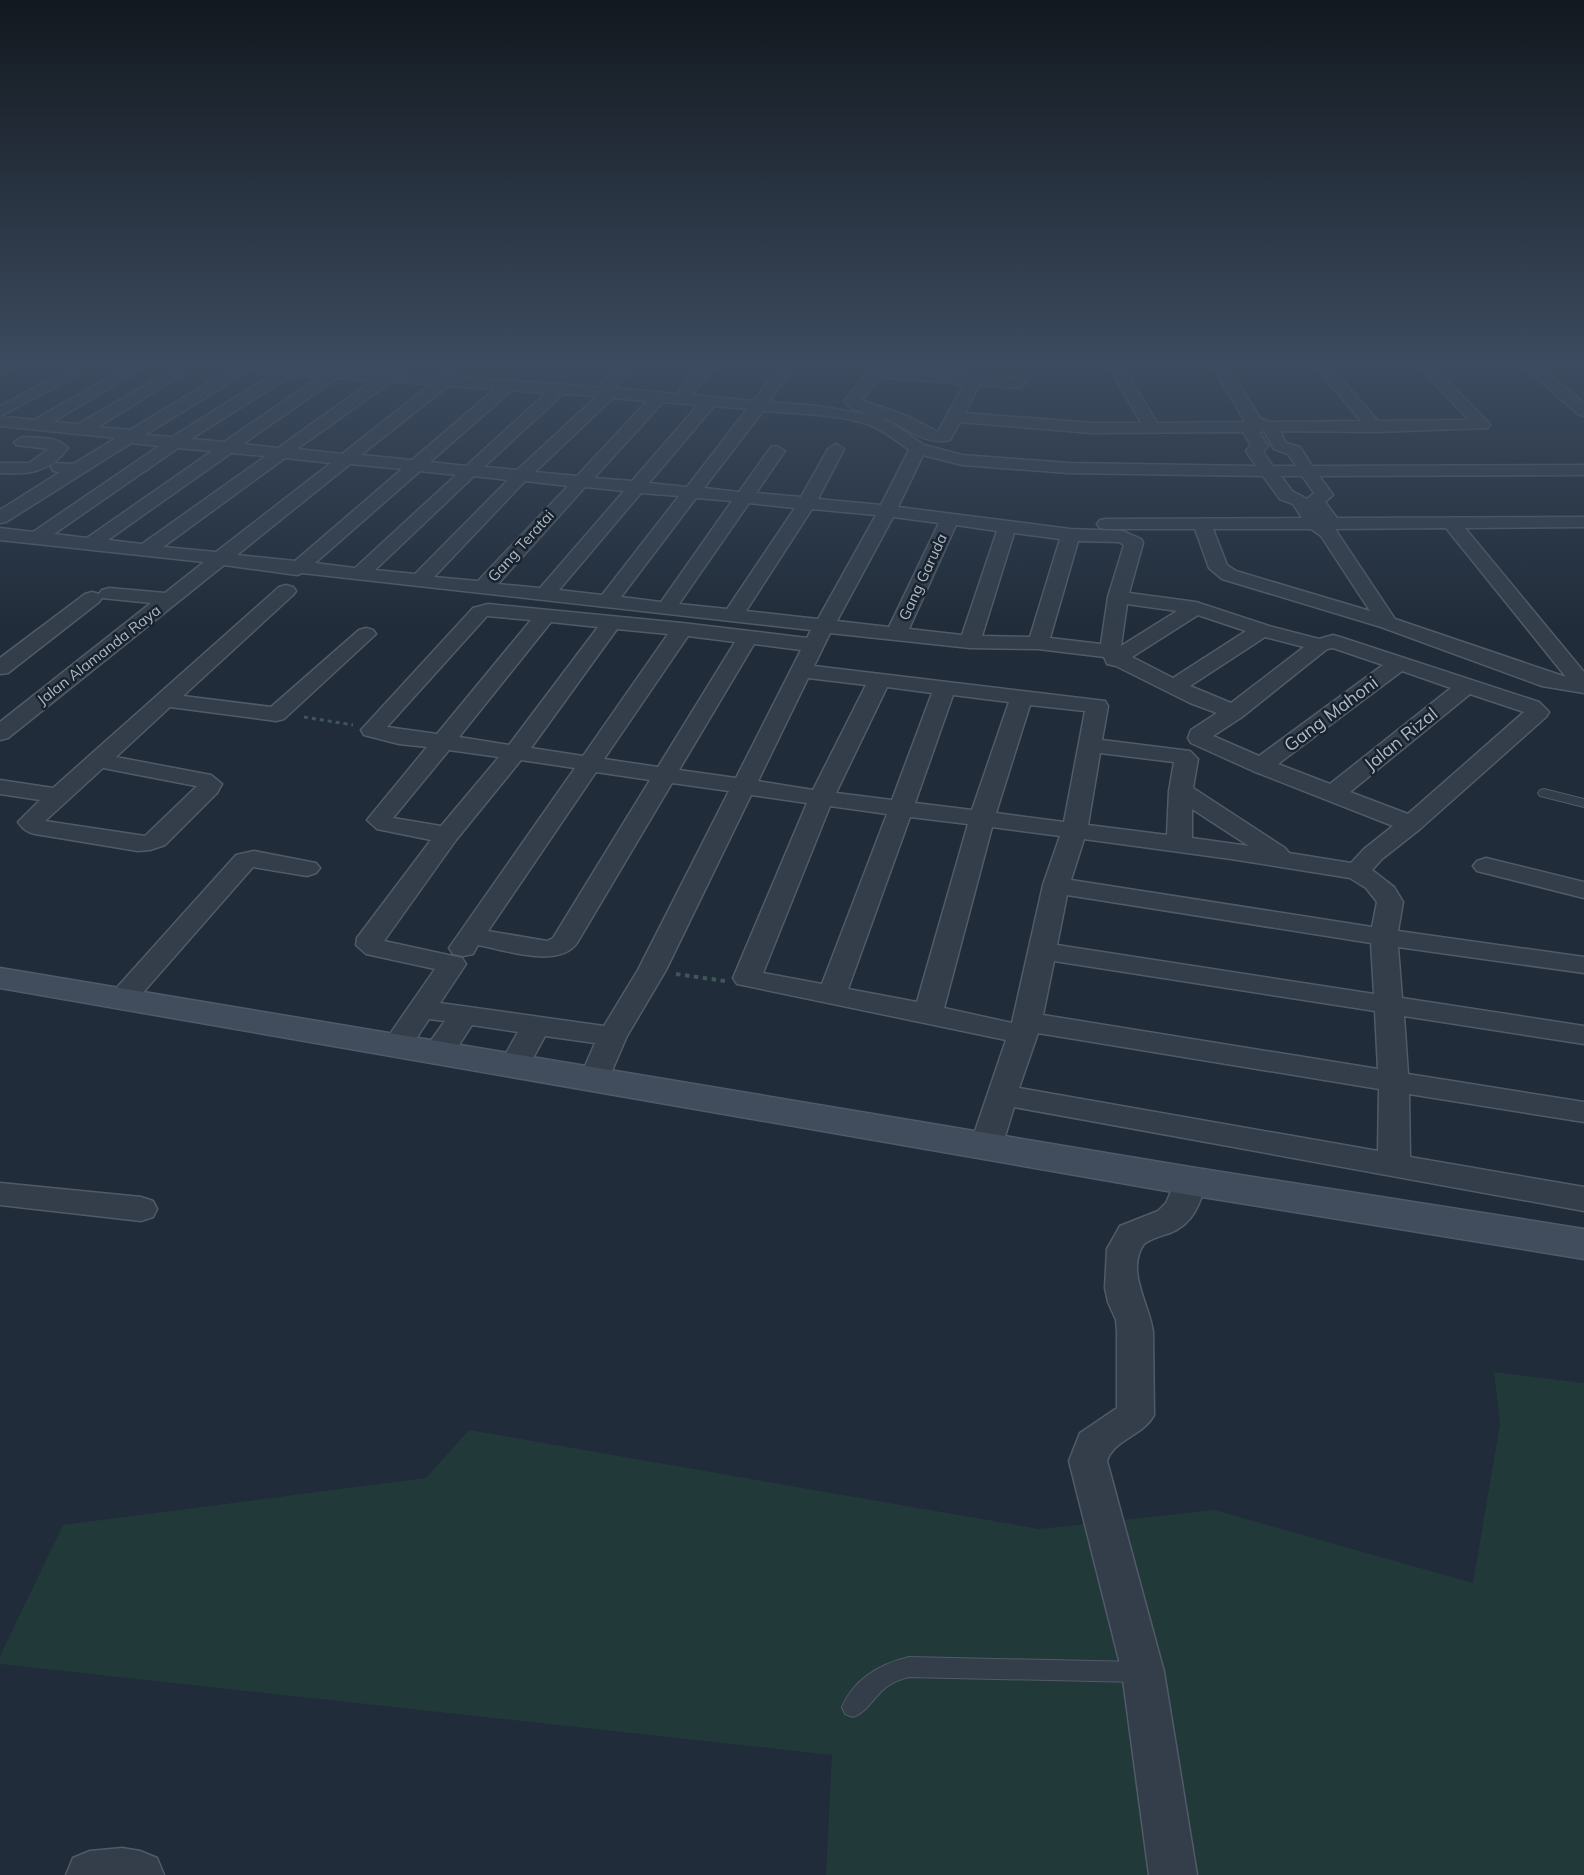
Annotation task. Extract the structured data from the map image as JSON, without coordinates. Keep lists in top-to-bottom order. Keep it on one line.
{"streets":{"street":["Gang Teratai","Gang Garuda","Jalan Alamanda Raya","Gang Mahoni","Jalan Rizal"]}}
